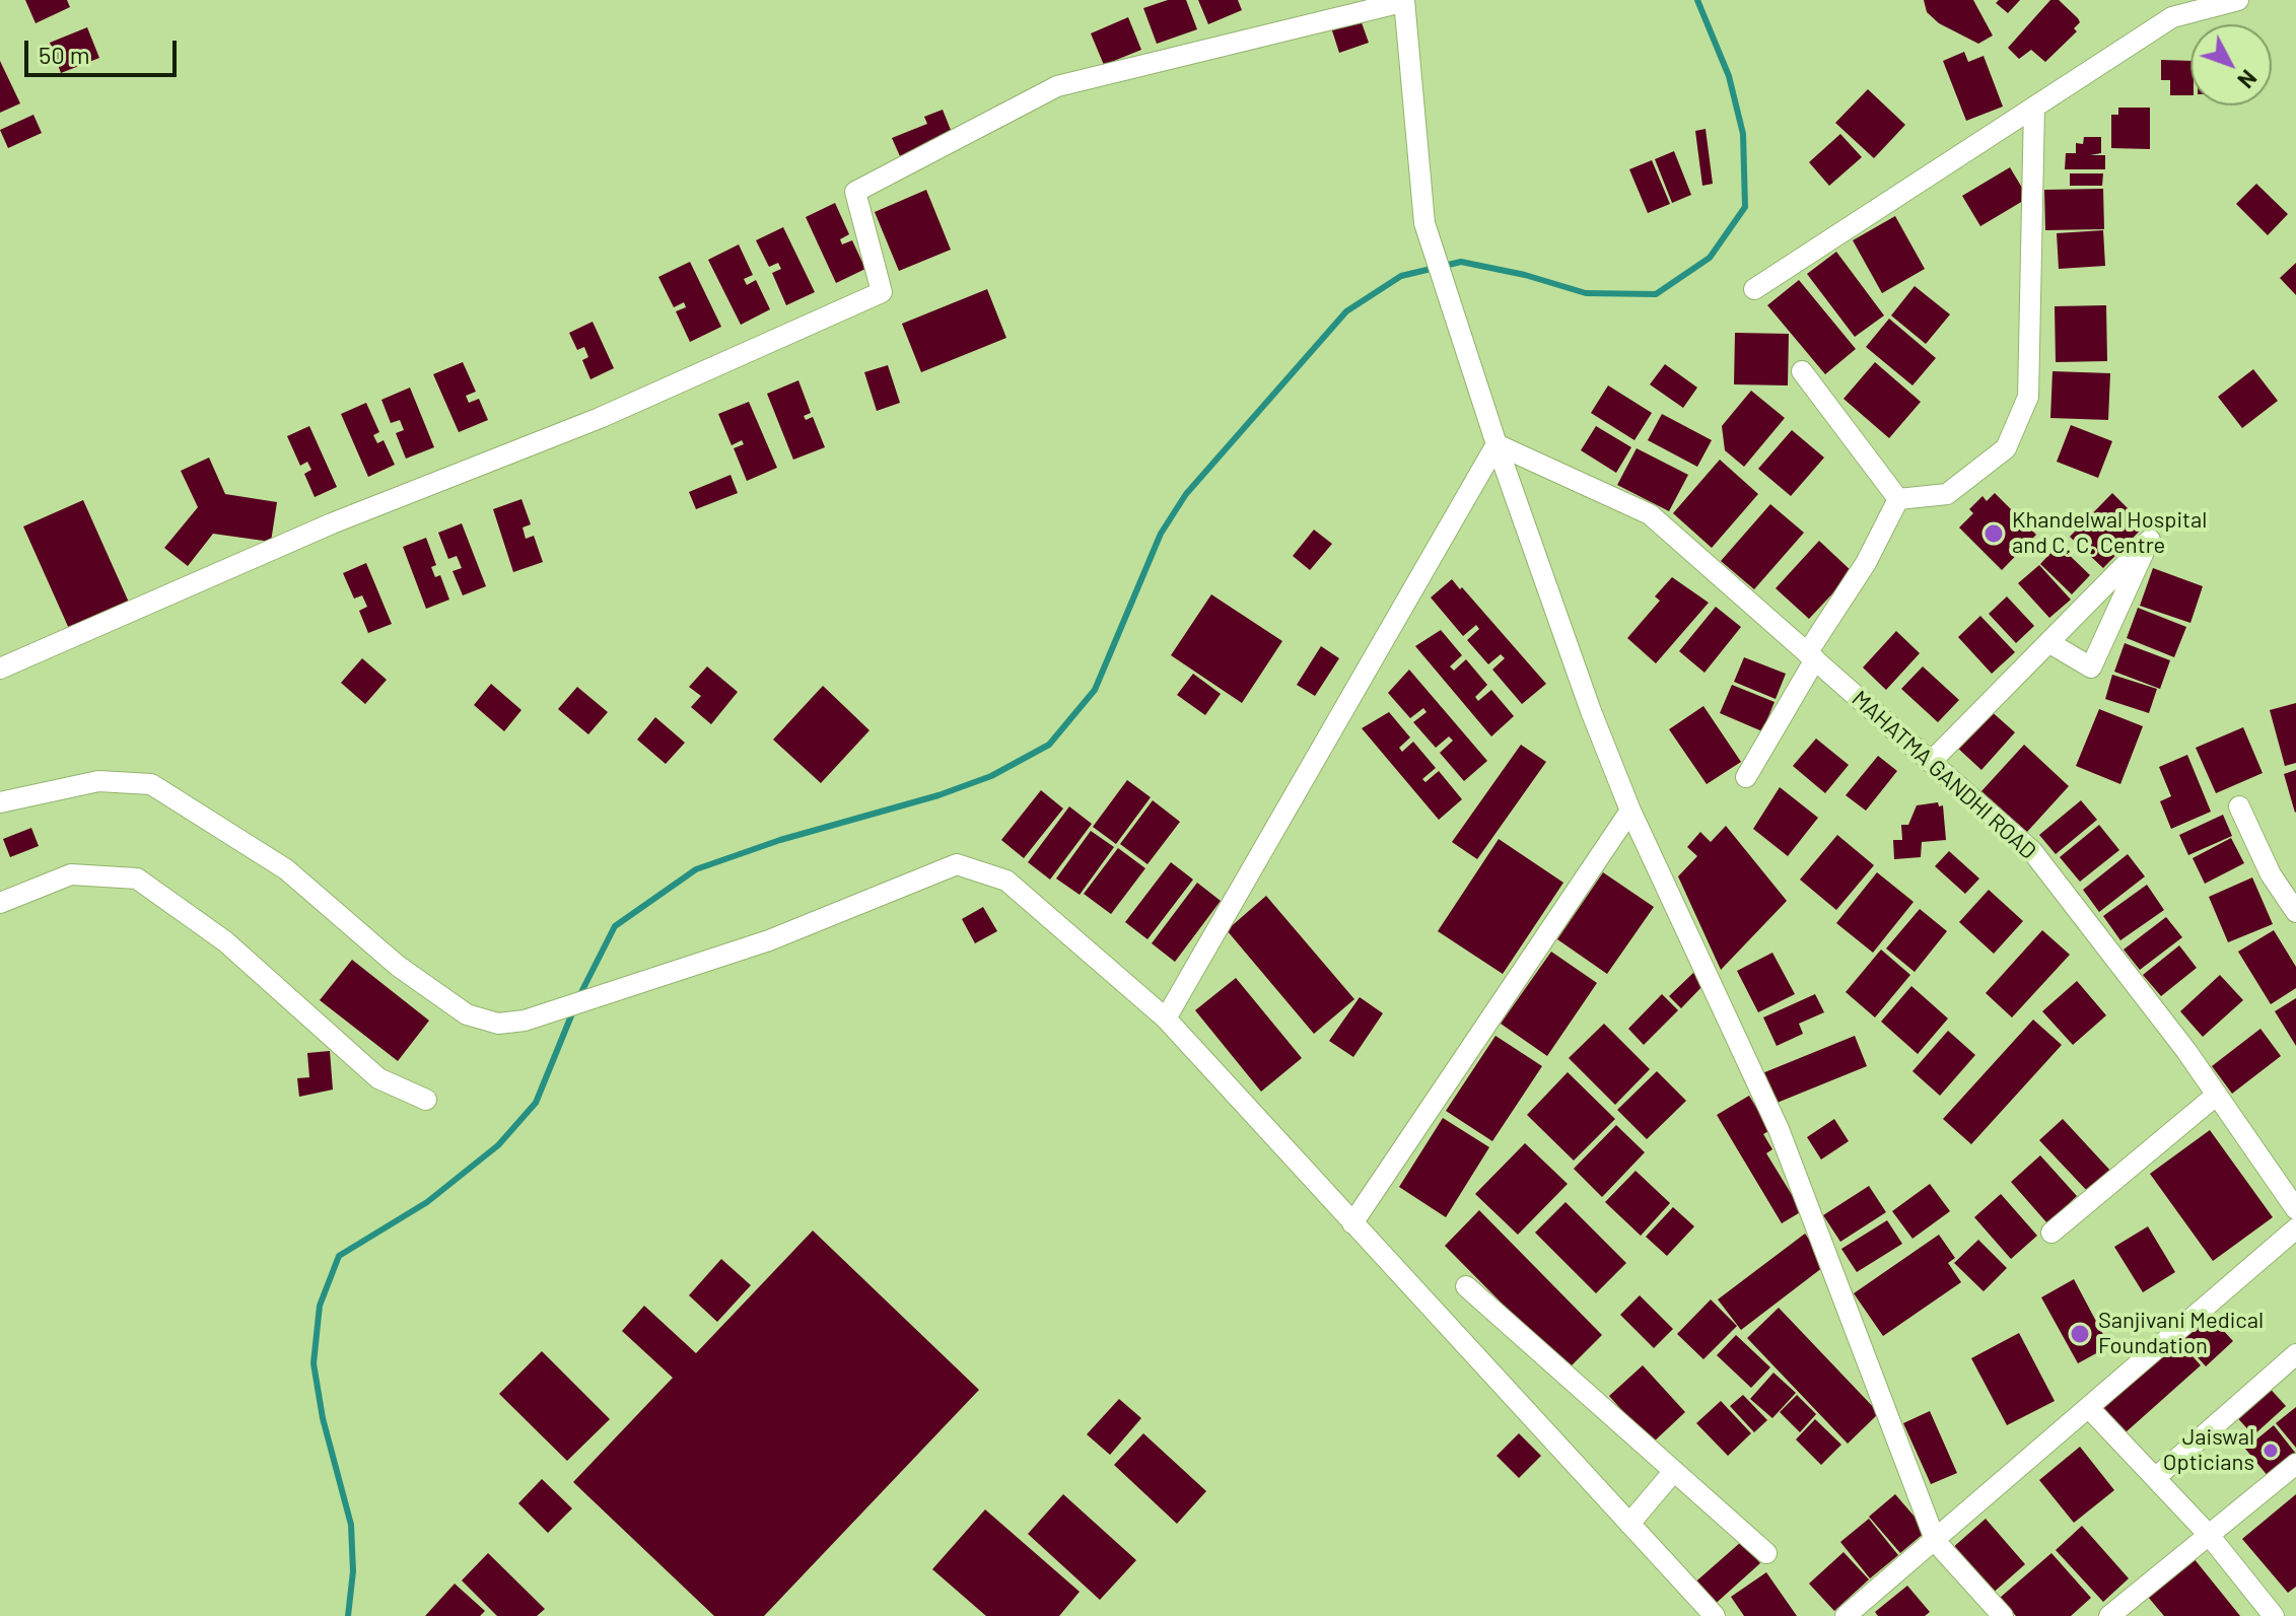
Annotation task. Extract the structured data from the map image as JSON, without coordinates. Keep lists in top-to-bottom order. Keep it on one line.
{"streets":{"street":["MAHATMA GANDHI ROAD"]},"places":["Khandelwal Hospital and C. C. Centre","Sanjivani Medical Foundation","Jaiswal Opticians"],"scale_bar":"50 m","north":"bottom right"}
